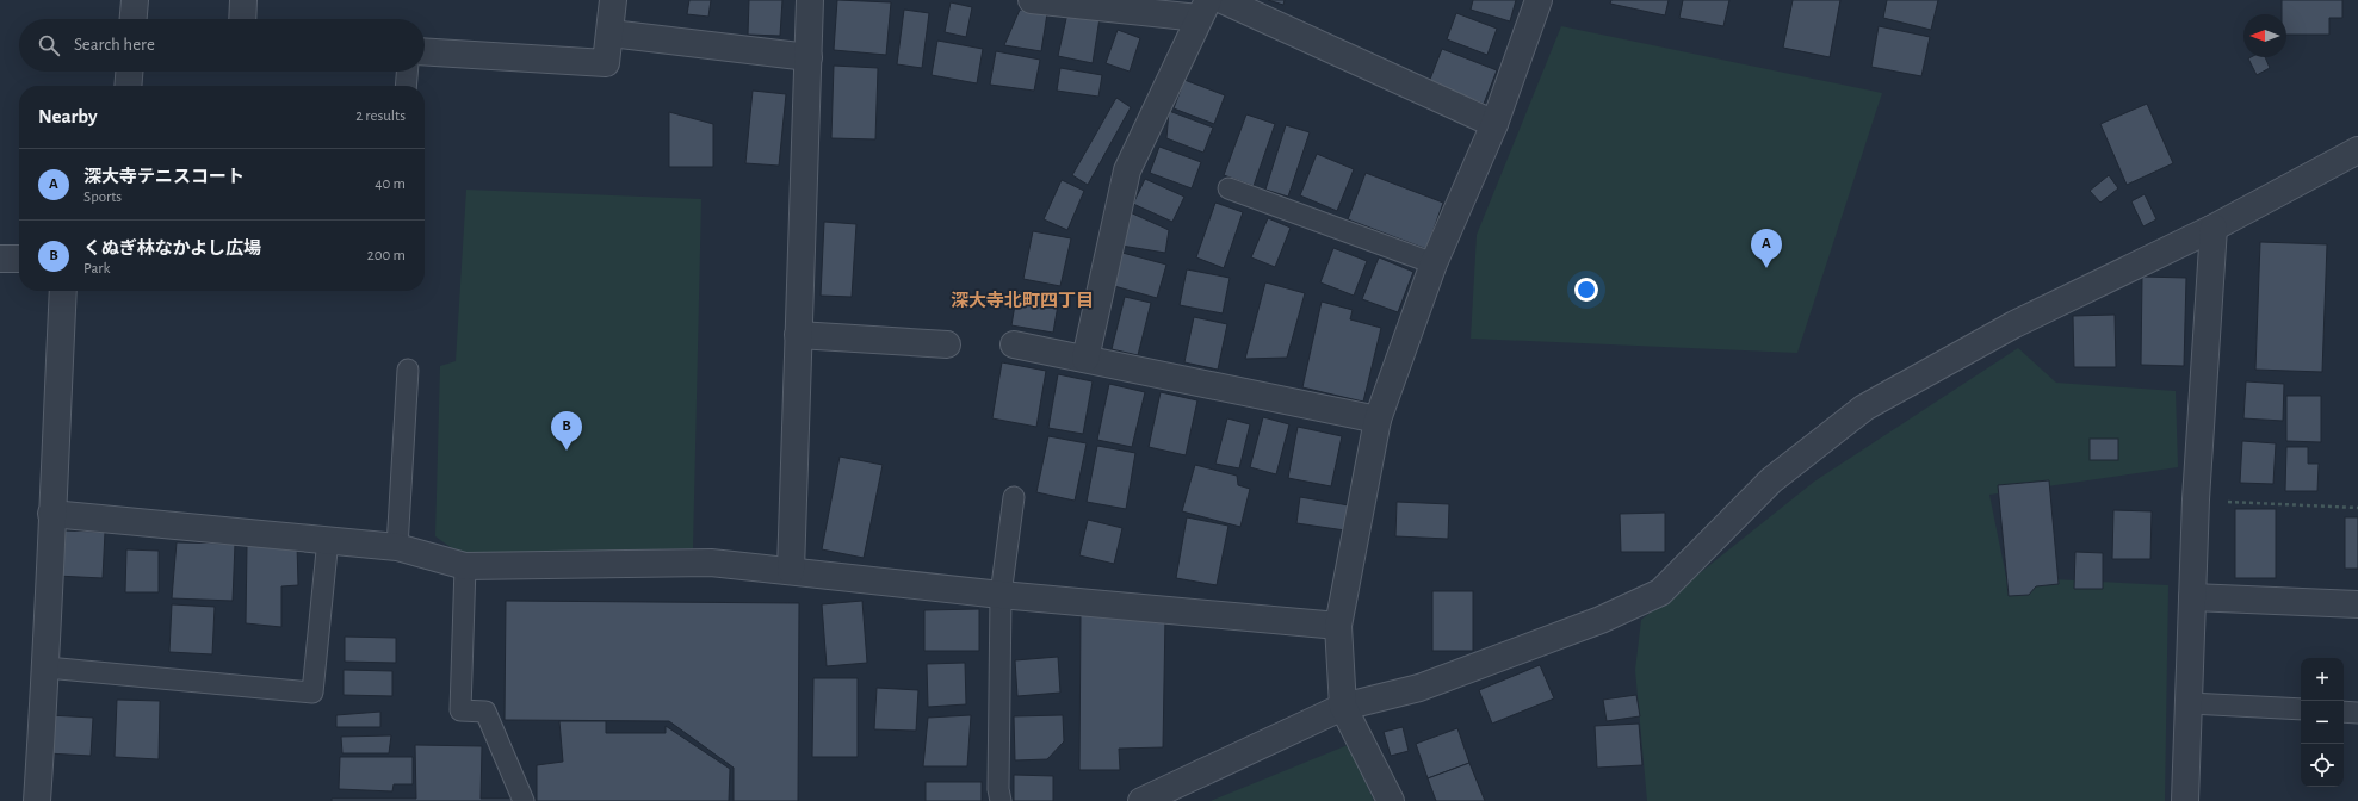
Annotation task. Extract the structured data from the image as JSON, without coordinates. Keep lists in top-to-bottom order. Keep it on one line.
{"districts":["深大寺北町四丁目"],"north":"left","page":{"search":"Search here","heading":["Nearby","2 results"],"list":[{"mark":"A","name":"深大寺テニスコート","note":"Sports","value":"40 m"},{"mark":"B","name":"くぬぎ林なかよし広場","note":"Park","value":"200 m"}],"pins":["A","B"],"map_buttons":["+","−"]}}
